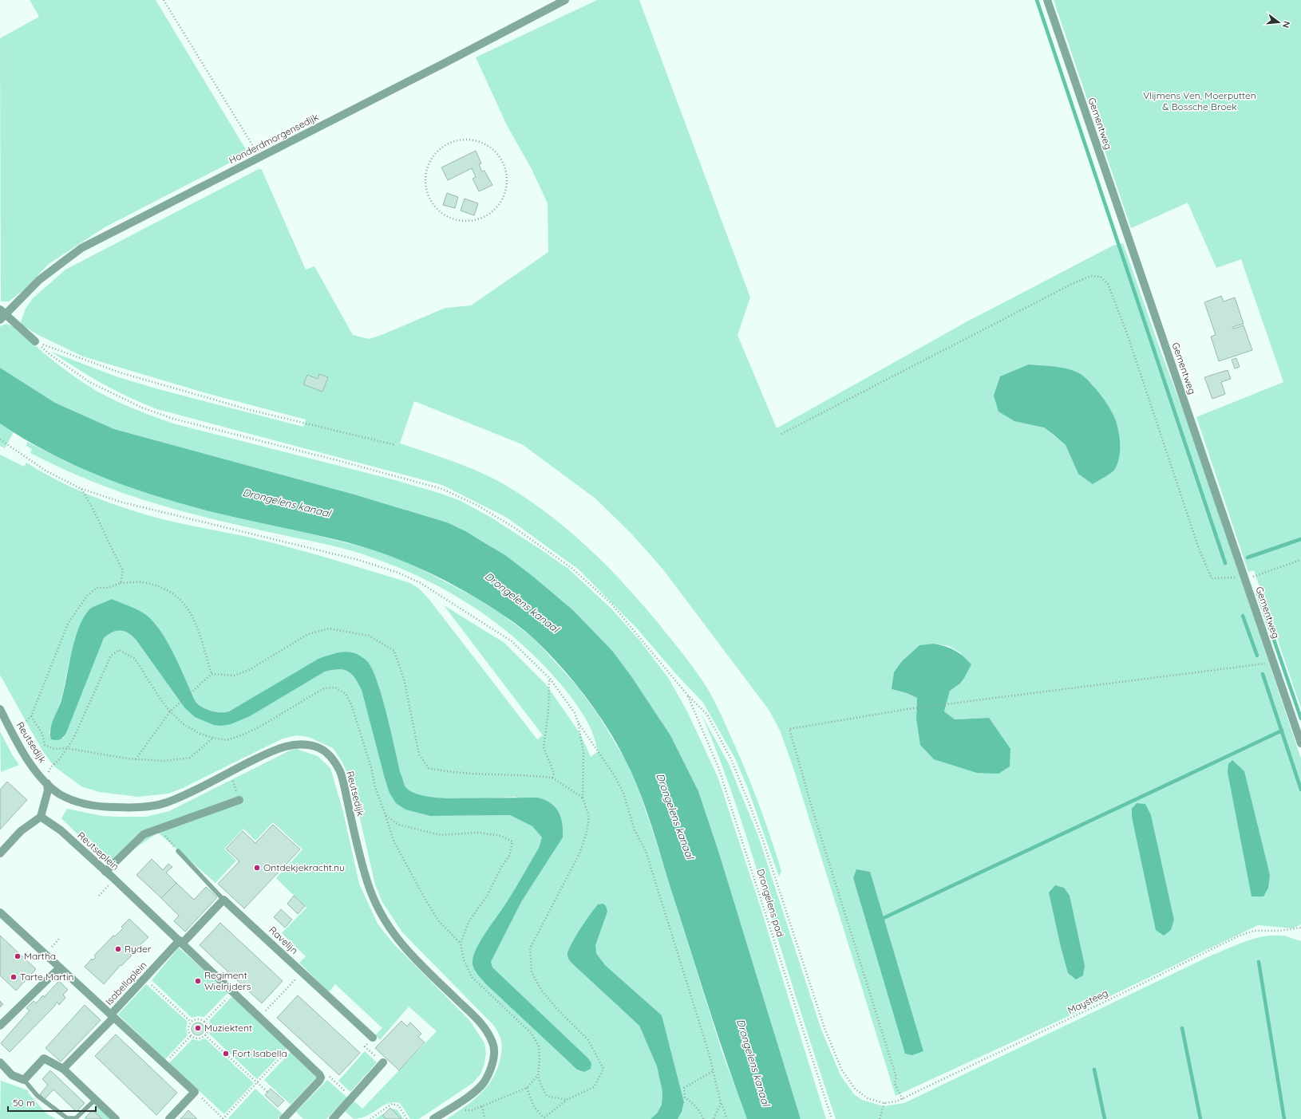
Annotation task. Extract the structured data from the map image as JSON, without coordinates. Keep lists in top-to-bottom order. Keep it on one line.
{"streets":{"street":["Gementweg","Honderdmorgensedijk","Reutsedijk","Reutseplein","Ravelijn","Isabellaplein"],"path":["Drongelens pad","Maysteeg"]},"crossings":[["Reutseplein","Isabellaplein"]],"water":["Drongelens kanaal"],"parks":["Vlijmens Ven, Moerputten & Bossche Broek"],"places":["Ontdekjekracht.nu","Ryder","Martha","Tarte Martin","Regiment Wielrijders","Muziektent","Fort Isabella"],"scale_bar":"50 m","north":"right"}
